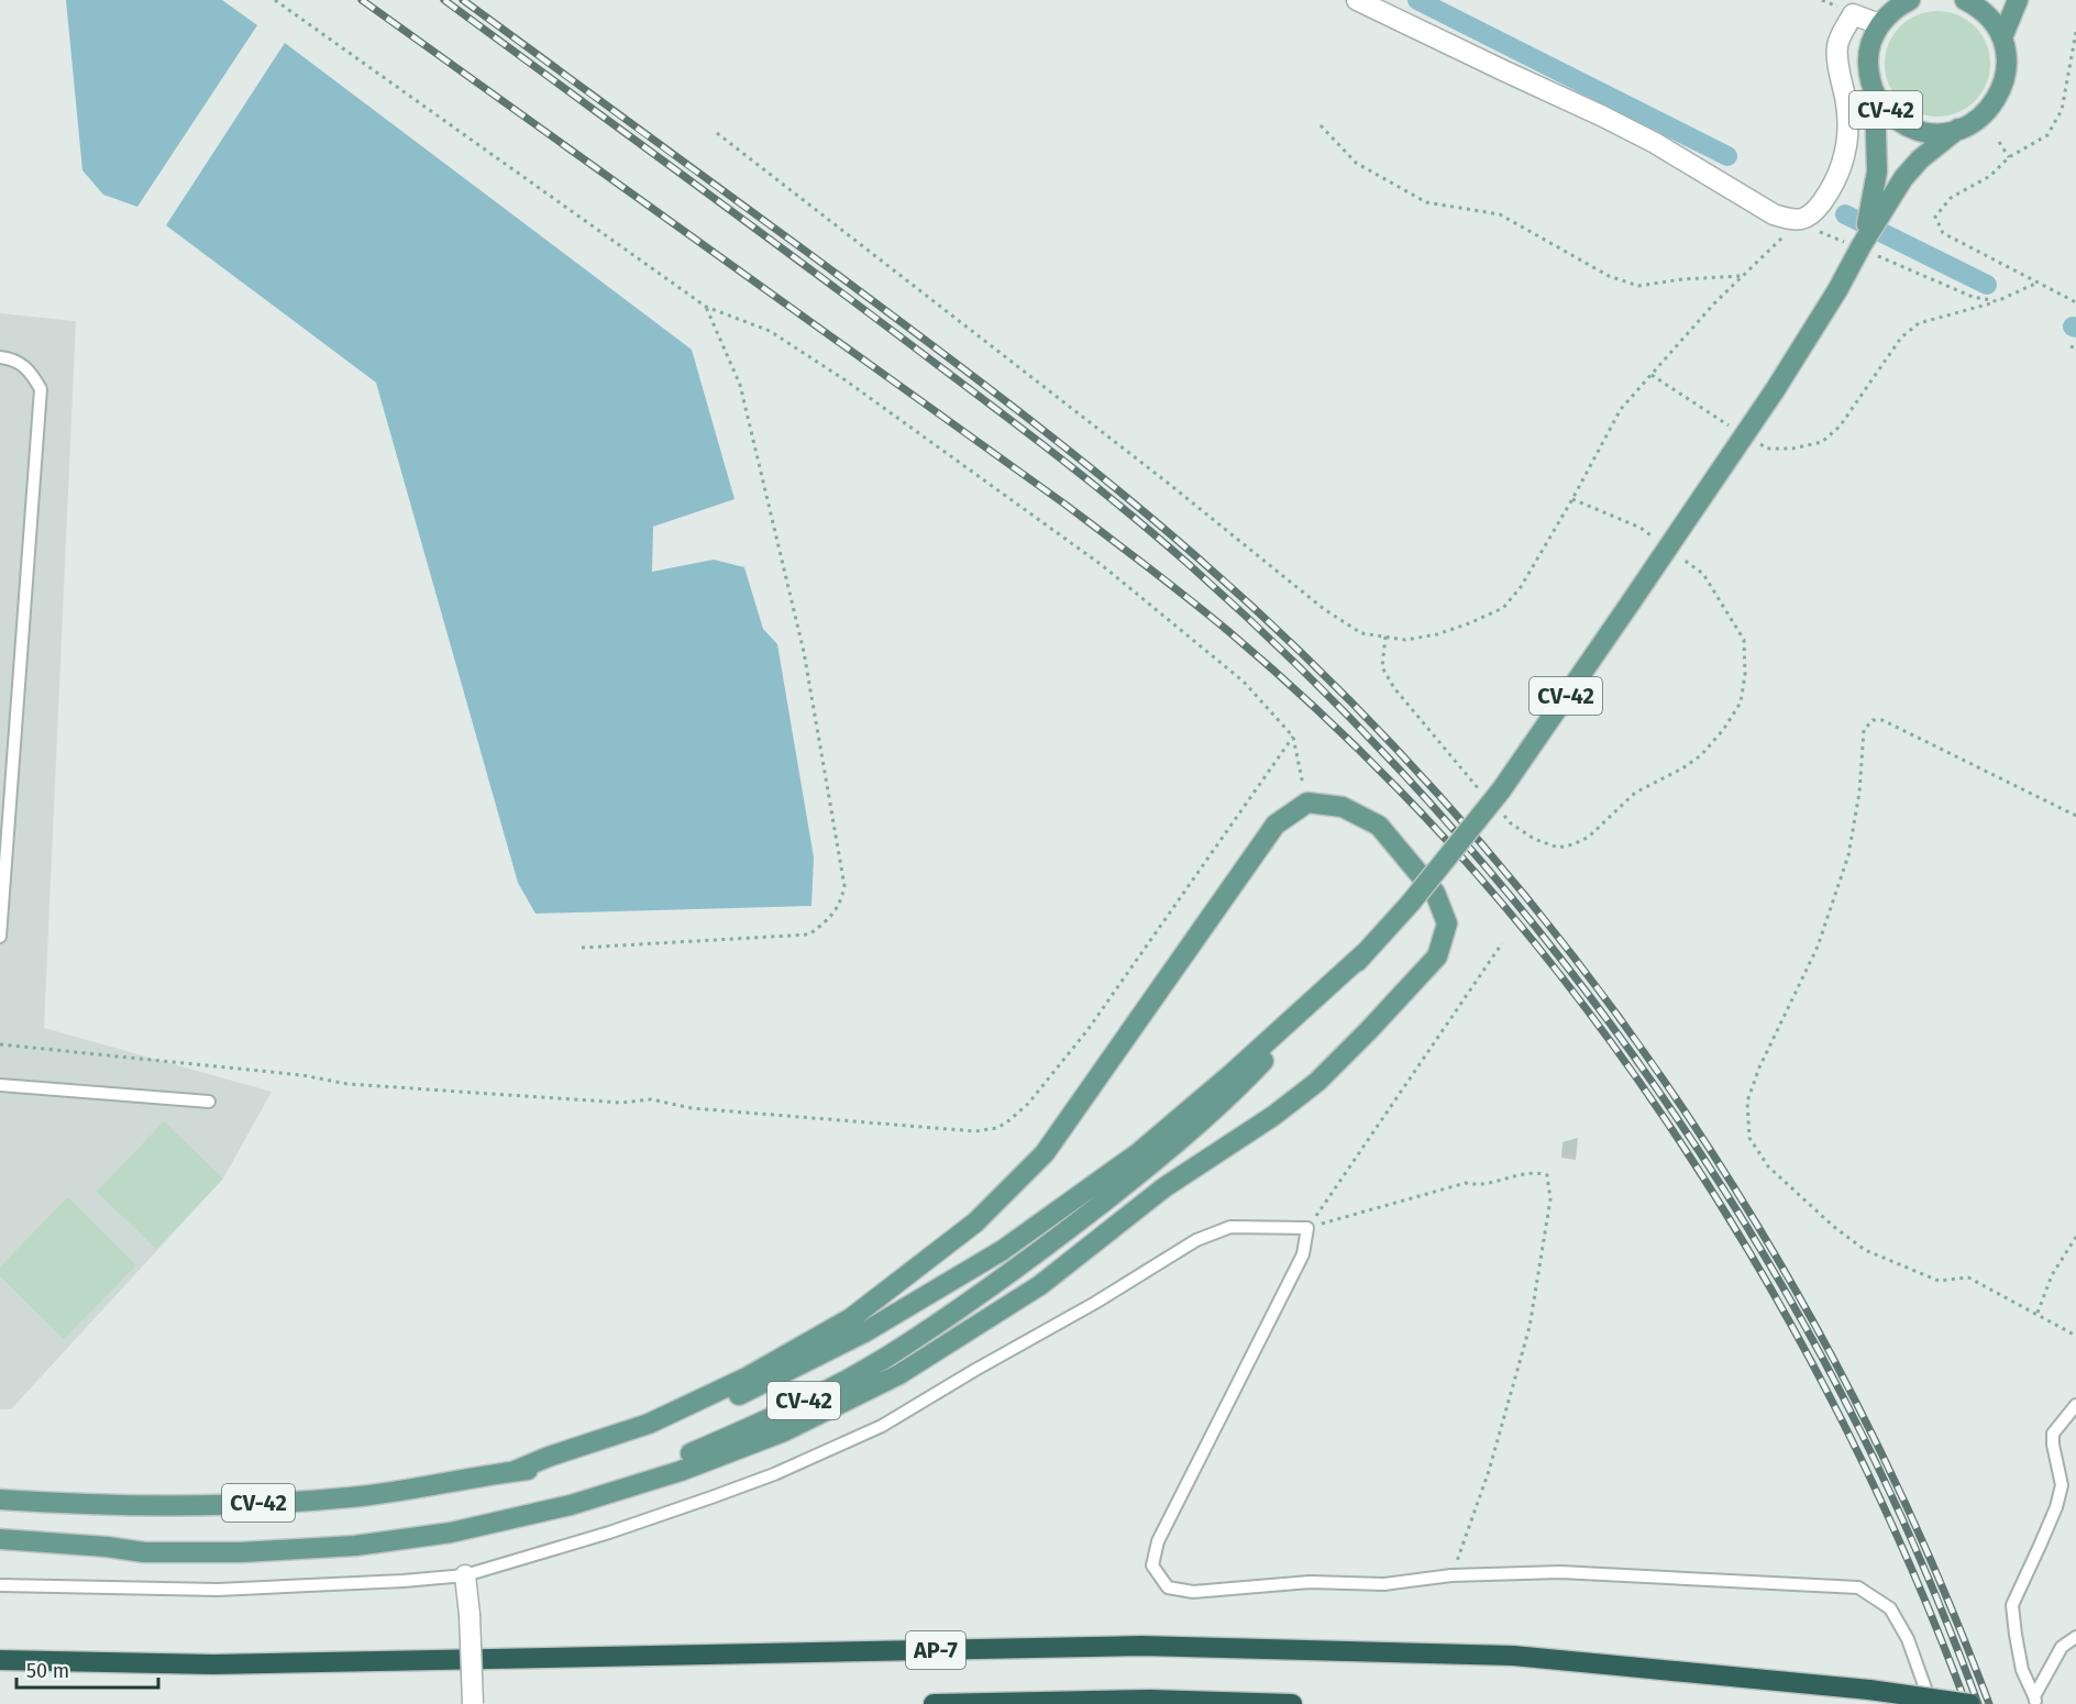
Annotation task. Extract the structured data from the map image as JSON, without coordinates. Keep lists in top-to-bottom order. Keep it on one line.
{"streets":{"highway":["AP-7"],"main road":["CV-42"]},"scale_bar":"50 m"}
